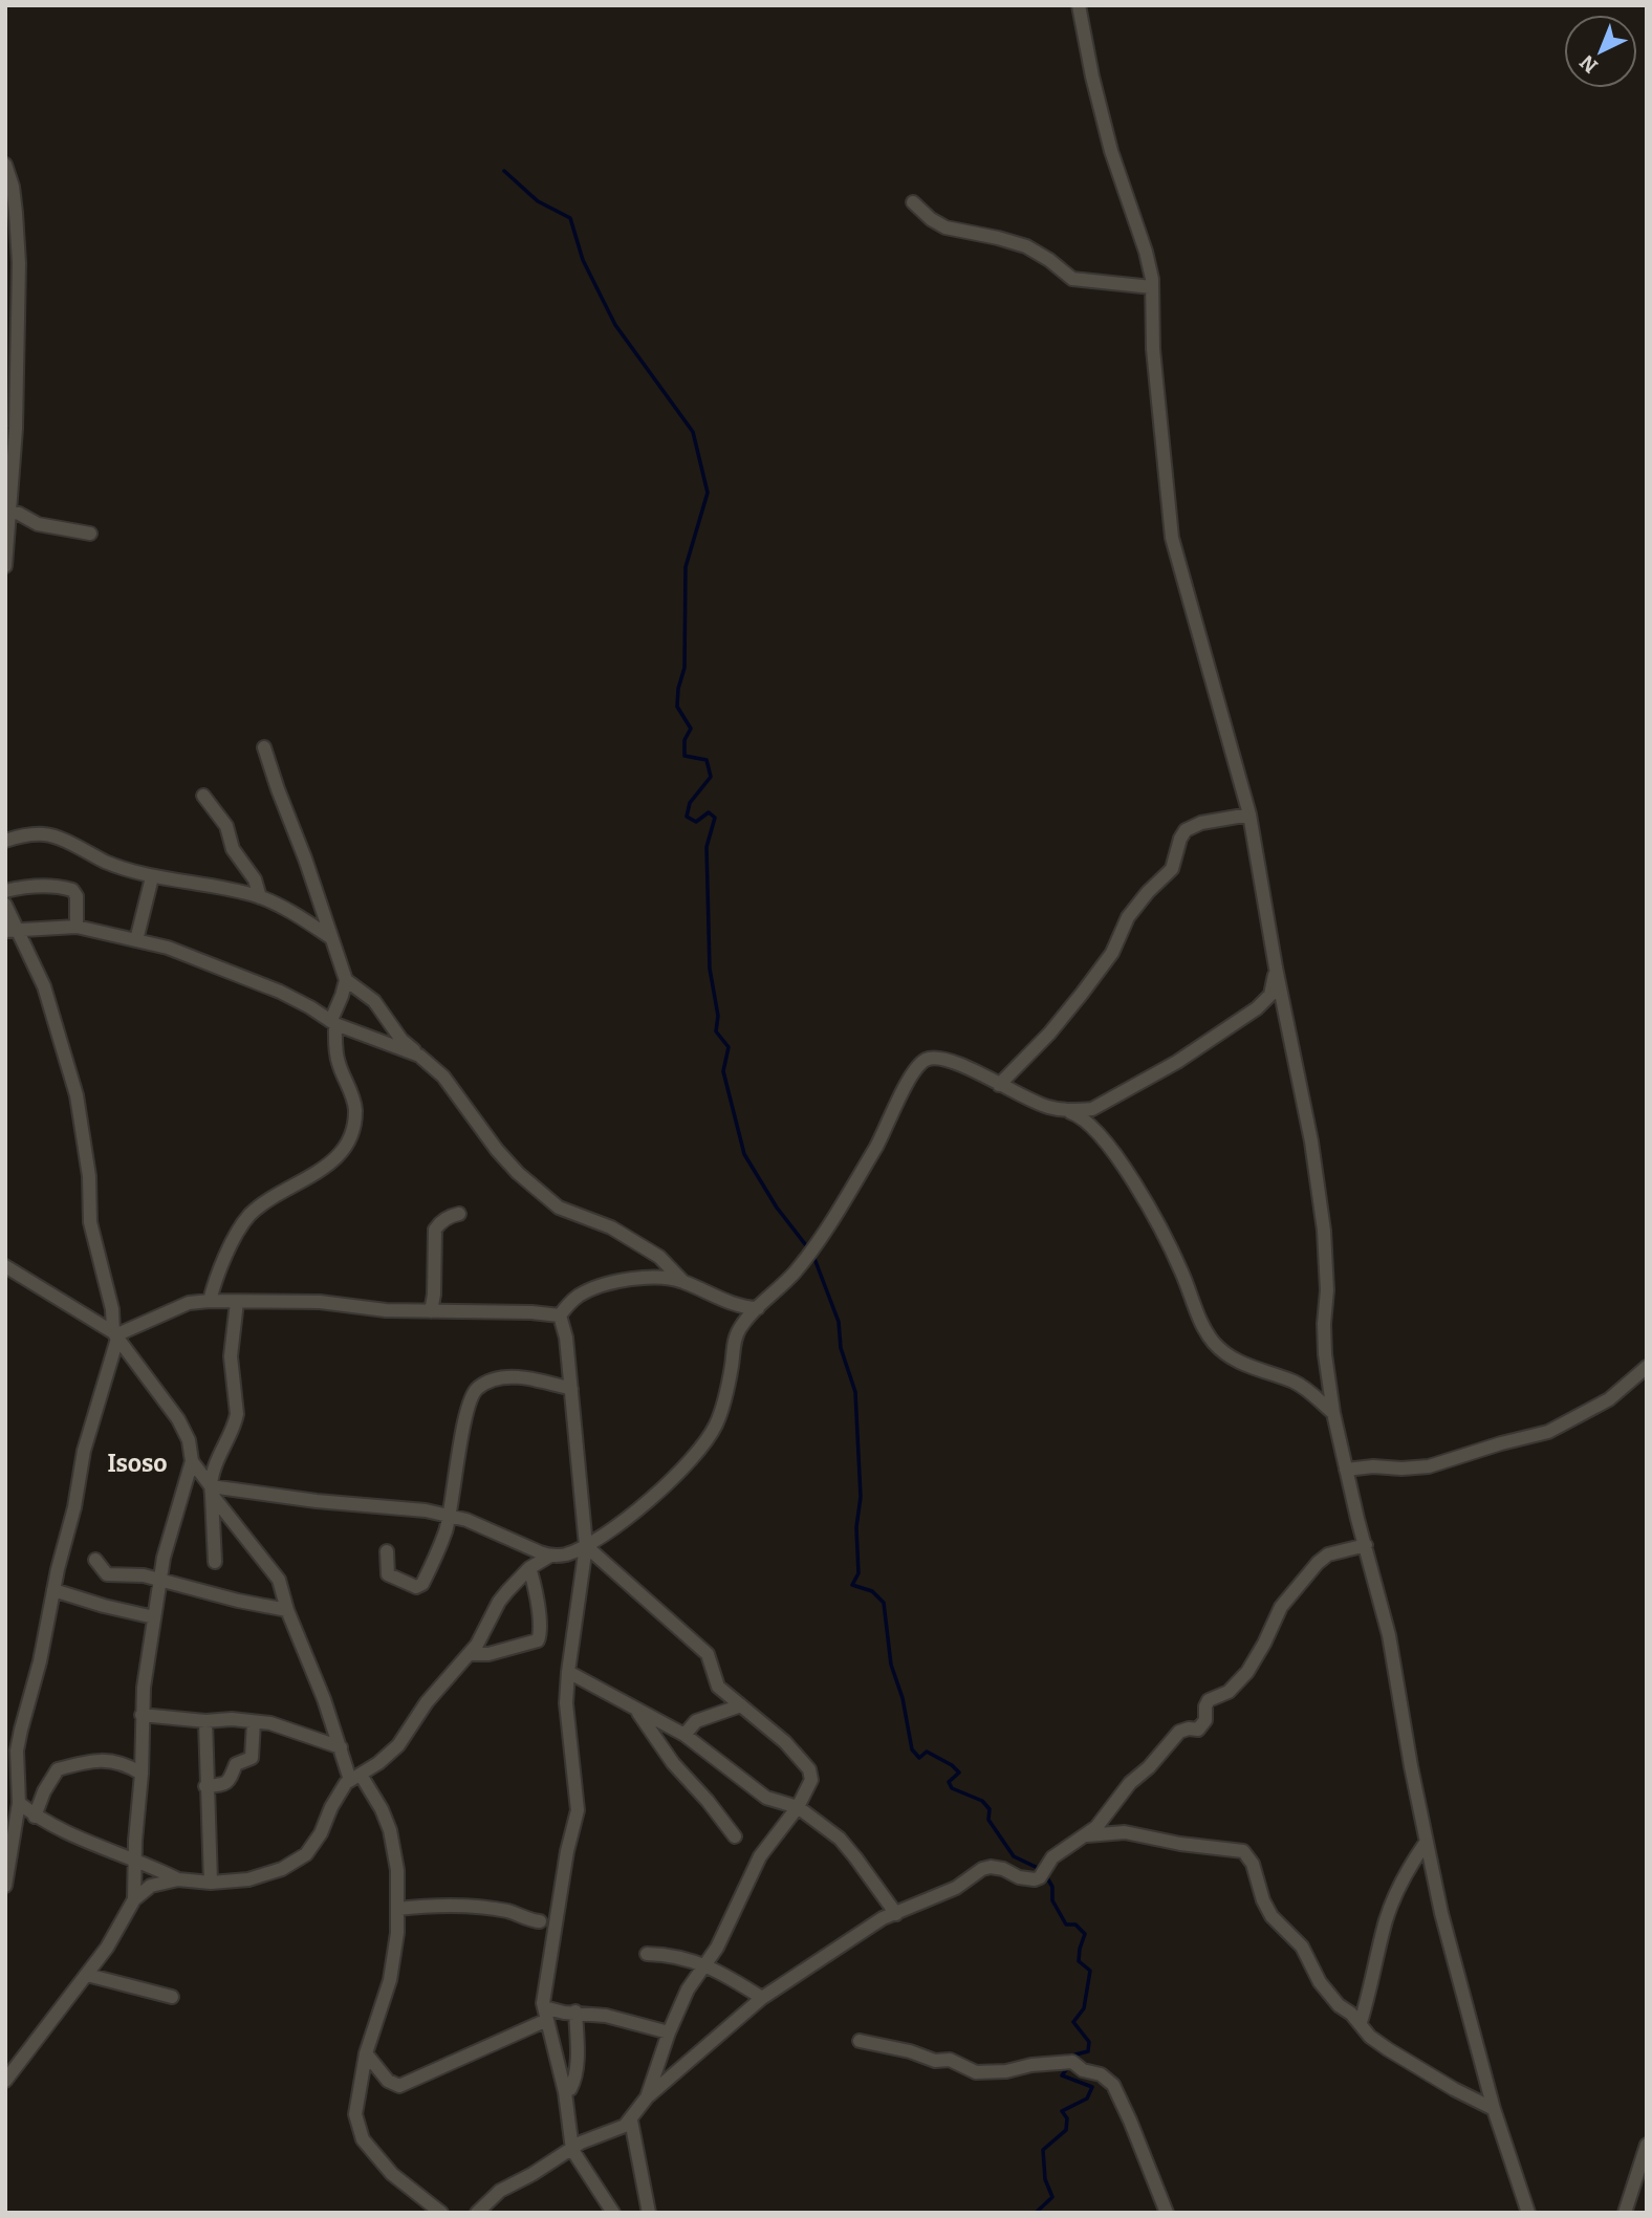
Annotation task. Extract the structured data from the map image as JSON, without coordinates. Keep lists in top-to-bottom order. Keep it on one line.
{"districts":["Isoso"],"north":"bottom left"}
